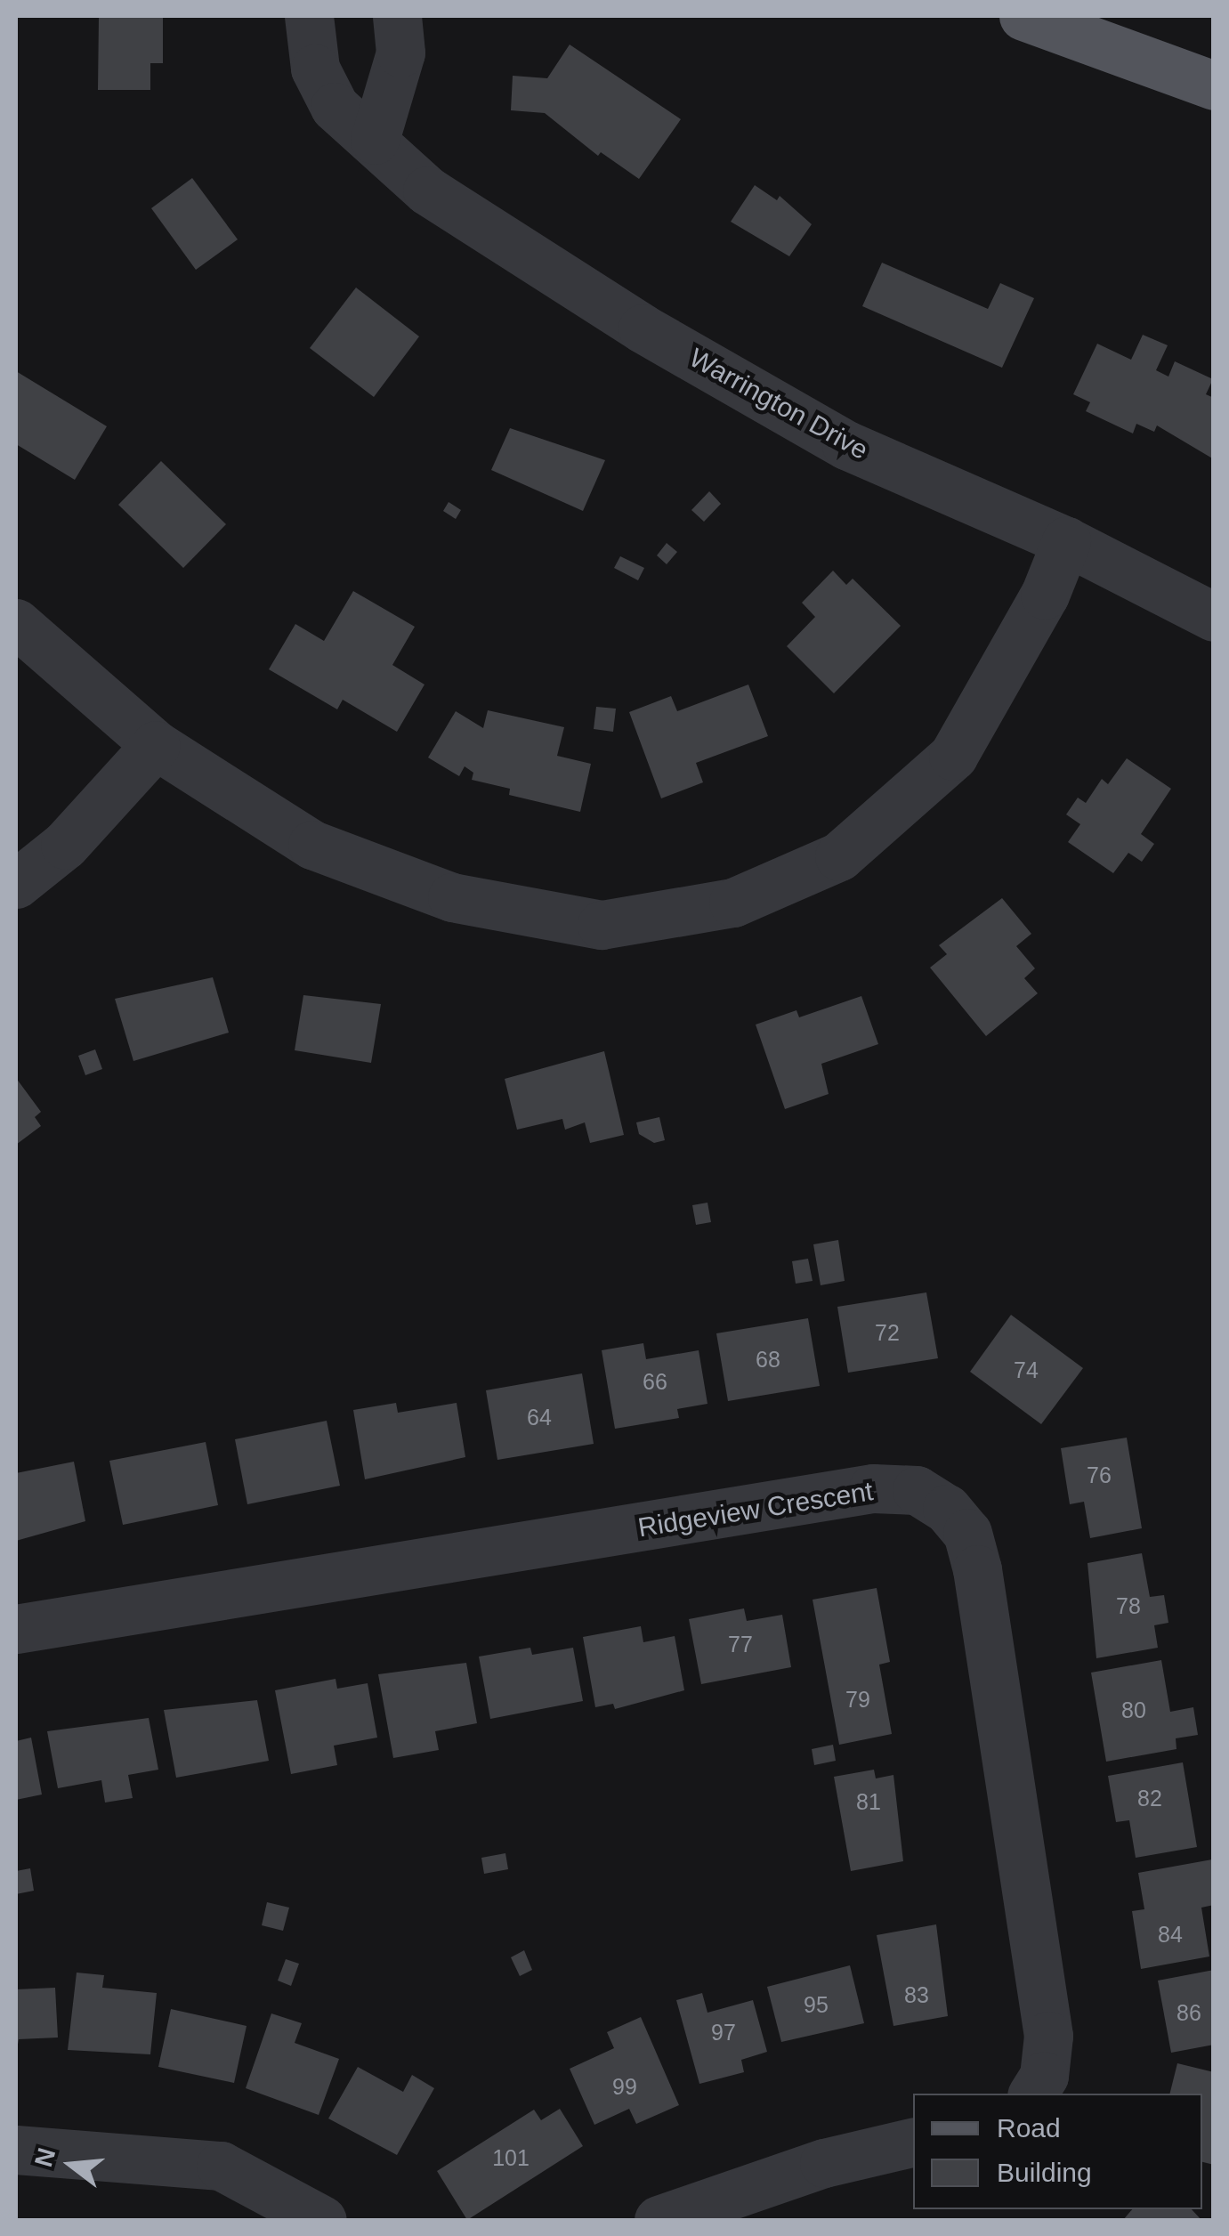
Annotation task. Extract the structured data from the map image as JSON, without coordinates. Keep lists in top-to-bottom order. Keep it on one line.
{"streets":{"street":["Warrington Drive","Ridgeview Crescent"]},"house_numbers":["72","68","74","66","64","76","78","77","79","80","82","81","84","83","95","86","97","99","101"],"legend":["Road","Building"],"north":"left"}
